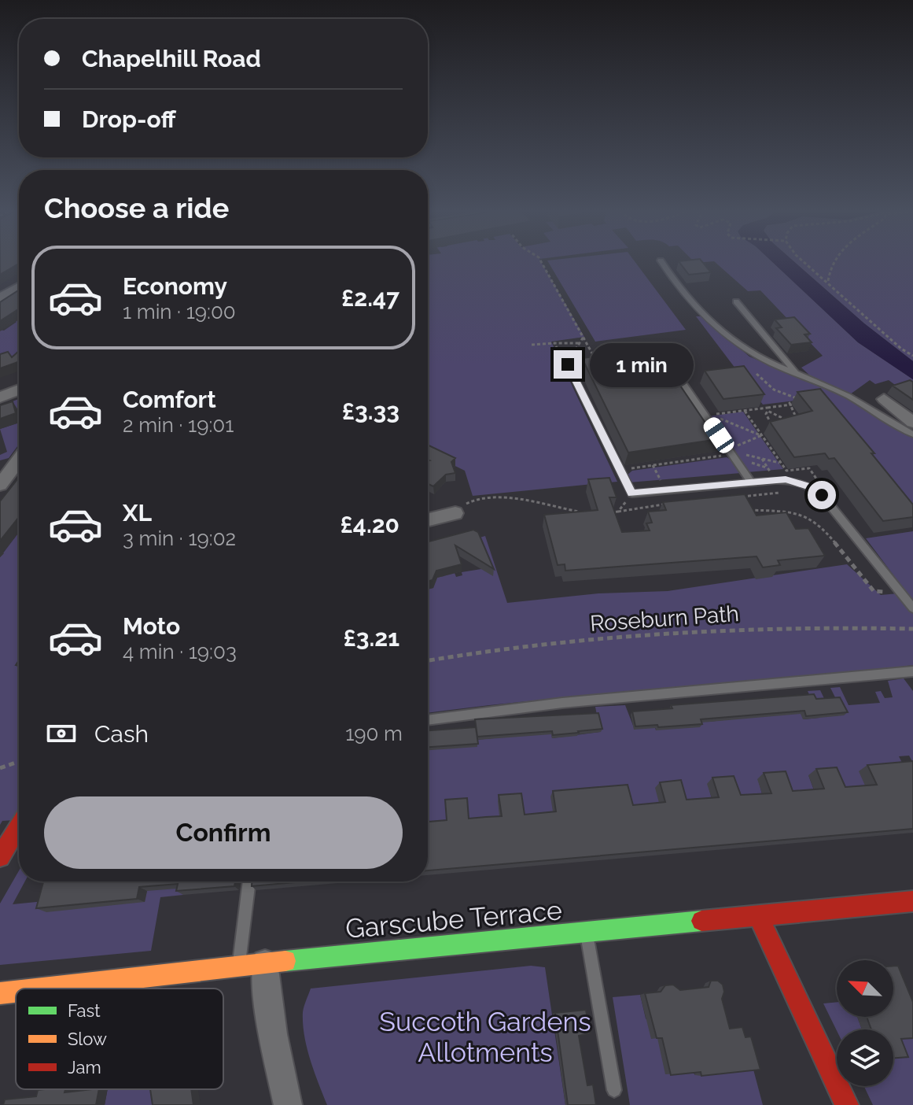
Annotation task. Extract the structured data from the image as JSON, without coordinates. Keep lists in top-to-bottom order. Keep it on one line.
{"streets":{"street":["Garscube Terrace"],"path":["Roseburn Path"]},"parks":["Succoth Gardens Allotments"],"legend":["Fast","Slow","Jam"],"north":"top left","page":{"banner":["Chapelhill Road","Drop-off"],"heading":"Choose a ride","list":[{"name":"Economy","note":"1 min · 19:00","value":"£2.47"},{"name":"Comfort","note":"2 min · 19:01","value":"£3.33"},{"name":"XL","note":"3 min · 19:02","value":"£4.20"},{"name":"Moto","note":"4 min · 19:03","value":"£3.21"}],"bubble":"1 min","pay":["Cash","190 m"],"buttons":"Confirm"}}
